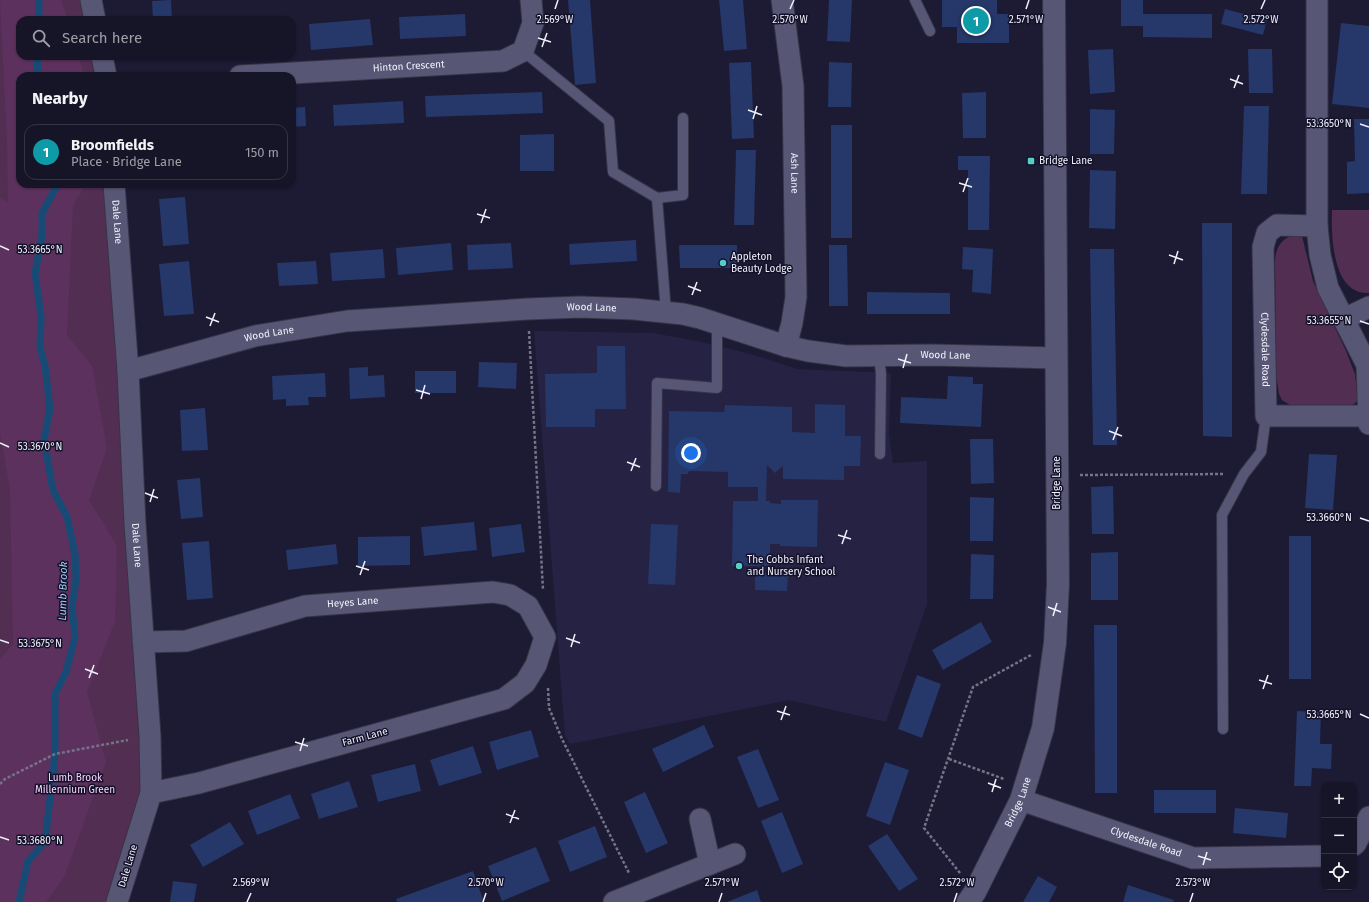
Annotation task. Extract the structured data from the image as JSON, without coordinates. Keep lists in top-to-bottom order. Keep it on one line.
{"streets":{"street":["Hinton Crescent","Ash Lane","Dale Lane","Wood Lane","Clydesdale Road","Bridge Lane","Heyes Lane","Farm Lane"]},"crossings":[["Ash Lane","Wood Lane"],["Dale Lane","Wood Lane"],["Dale Lane","Heyes Lane"],["Dale Lane","Farm Lane"],["Wood Lane","Bridge Lane"],["Clydesdale Road","Bridge Lane"],["Heyes Lane","Farm Lane"]],"water":["Lumb Brook"],"parks":["Lumb Brook Millennium Green"],"places":{"transit":["Bridge Lane"],"other":["Appleton Beauty Lodge","The Cobbs Infant and Nursery School"]},"page":{"pins":"1","search":"Search here","heading":"Nearby","list":[{"mark":"1","name":"Broomfields","note":"Place · Bridge Lane","value":"150 m"}],"map_buttons":["+","−"]},"coordinates":["2.569°W","2.570°W","2.571°W","2.572°W","53.3650°N","53.3665°N","53.3655°N","53.3670°N","53.3660°N","53.3675°N","53.3680°N","2.573°W"]}
